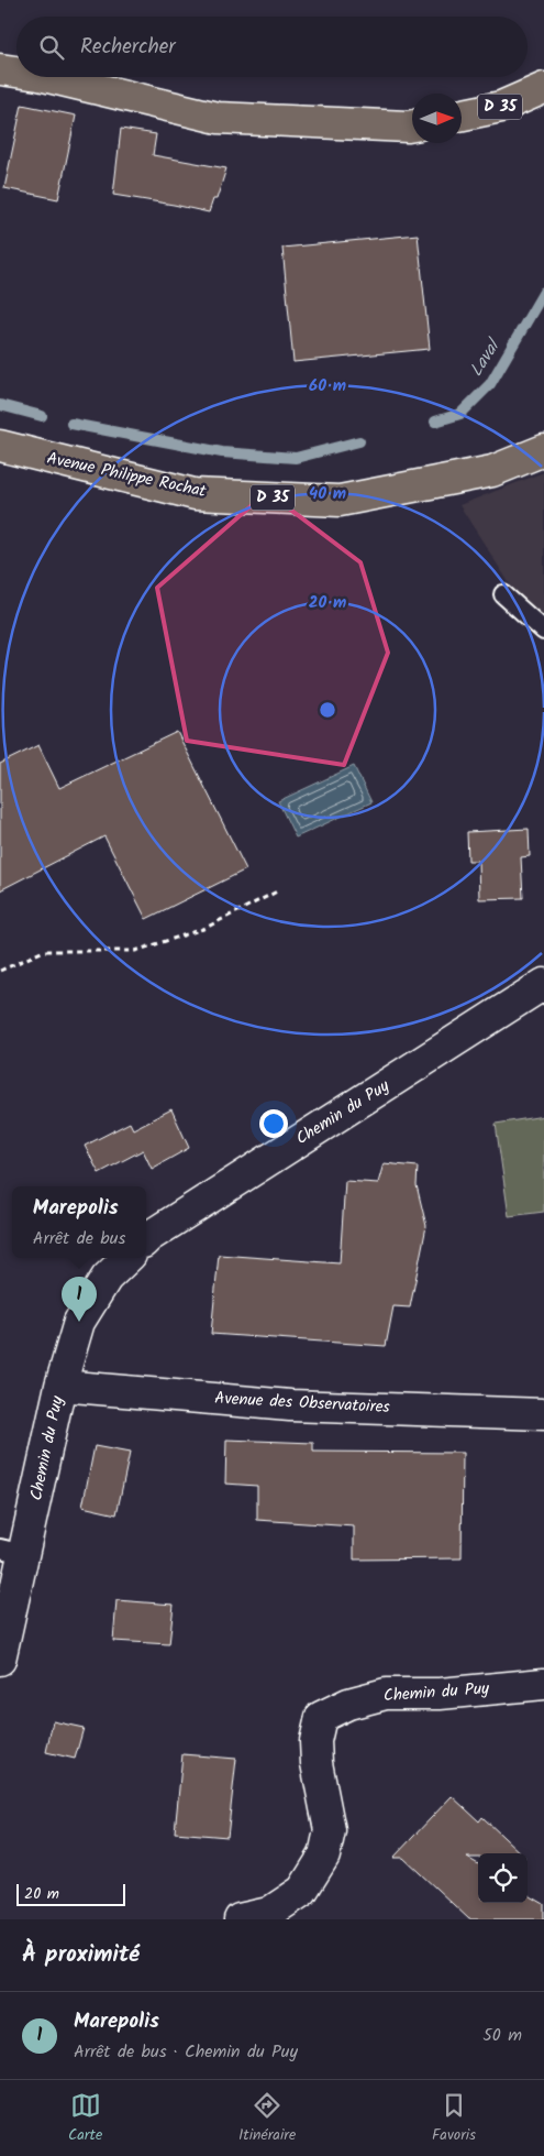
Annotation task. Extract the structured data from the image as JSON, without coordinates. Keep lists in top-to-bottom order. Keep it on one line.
{"streets":{"main road":["D 35","Avenue Philippe Rochat"],"street":["Chemin du Puy","Avenue des Observatoires"]},"crossings":[["Chemin du Puy","Avenue des Observatoires"]],"water":["Laval"],"scale_bar":"20 m","north":"right","page":{"search":"Rechercher","popup":["Marepolis","Arrêt de bus"],"pins":"1","scale":"20 m","heading":"À proximité","list":[{"mark":"1","name":"Marepolis","note":"Arrêt de bus · Chemin du Puy","value":"50 m"}],"nav":["Carte","Itinéraire","Favoris"]},"rings":["60 m","40 m","20 m"]}
